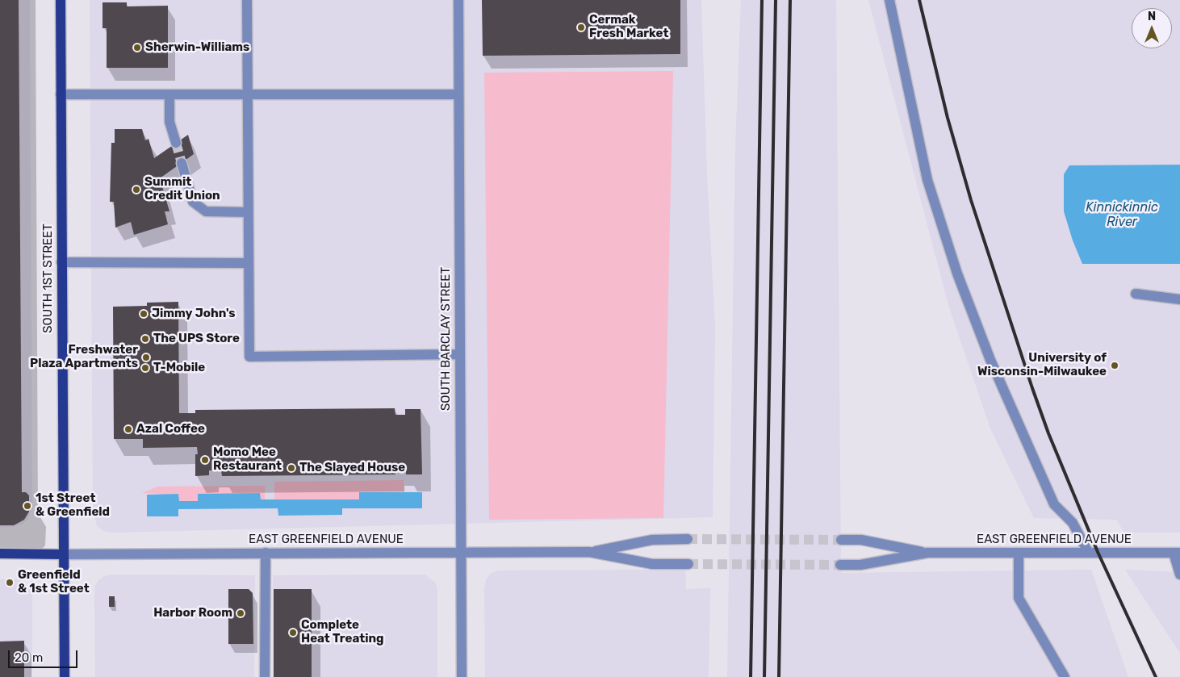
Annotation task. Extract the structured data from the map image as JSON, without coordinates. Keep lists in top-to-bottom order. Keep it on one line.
{"streets":{"main road":["SOUTH 1ST STREET"],"street":["SOUTH BARCLAY STREET","EAST GREENFIELD AVENUE"]},"crossings":[["SOUTH 1ST STREET","EAST GREENFIELD AVENUE"],["SOUTH BARCLAY STREET","EAST GREENFIELD AVENUE"]],"water":["Kinnickinnic River"],"places":["Cermak Fresh Market","Sherwin-Williams","Summit Credit Union","Jimmy John's","The UPS Store","Freshwater Plaza Apartments","University of Wisconsin-Milwaukee","T-Mobile","Azal Coffee","Momo Mee Restaurant","The Slayed House","1st Street & Greenfield","Greenfield & 1st Street","Harbor Room","Complete Heat Treating"],"scale_bar":"20 m","north":"top"}
